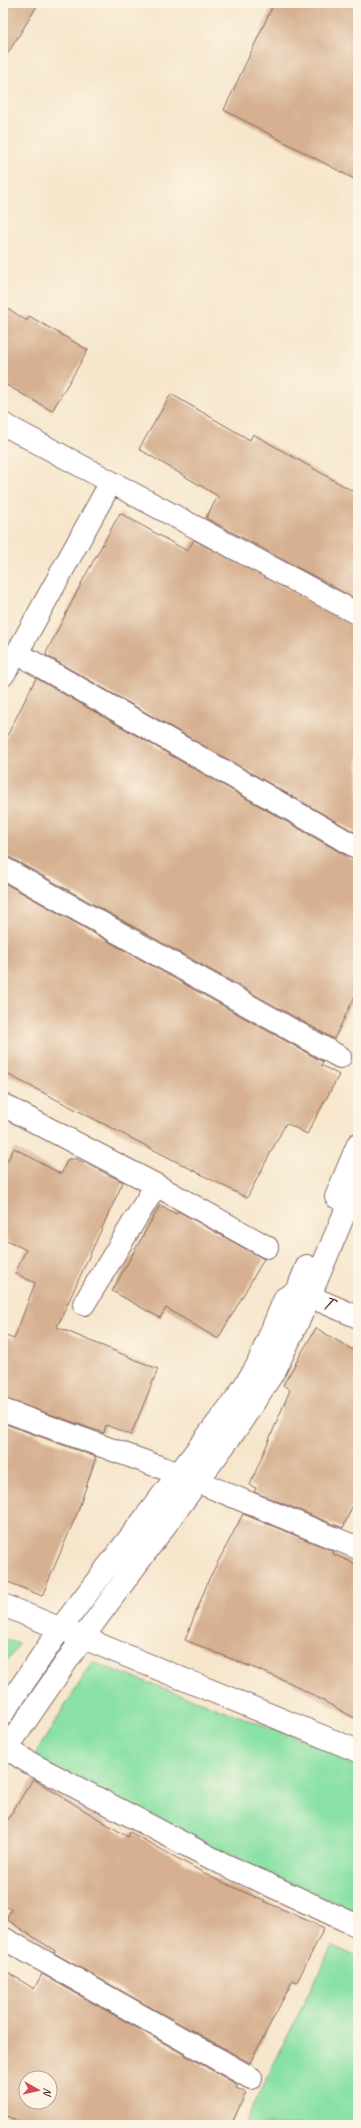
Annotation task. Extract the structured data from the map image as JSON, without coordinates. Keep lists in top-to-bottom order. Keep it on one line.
{"streets":{"street":["T"]},"north":"right"}
